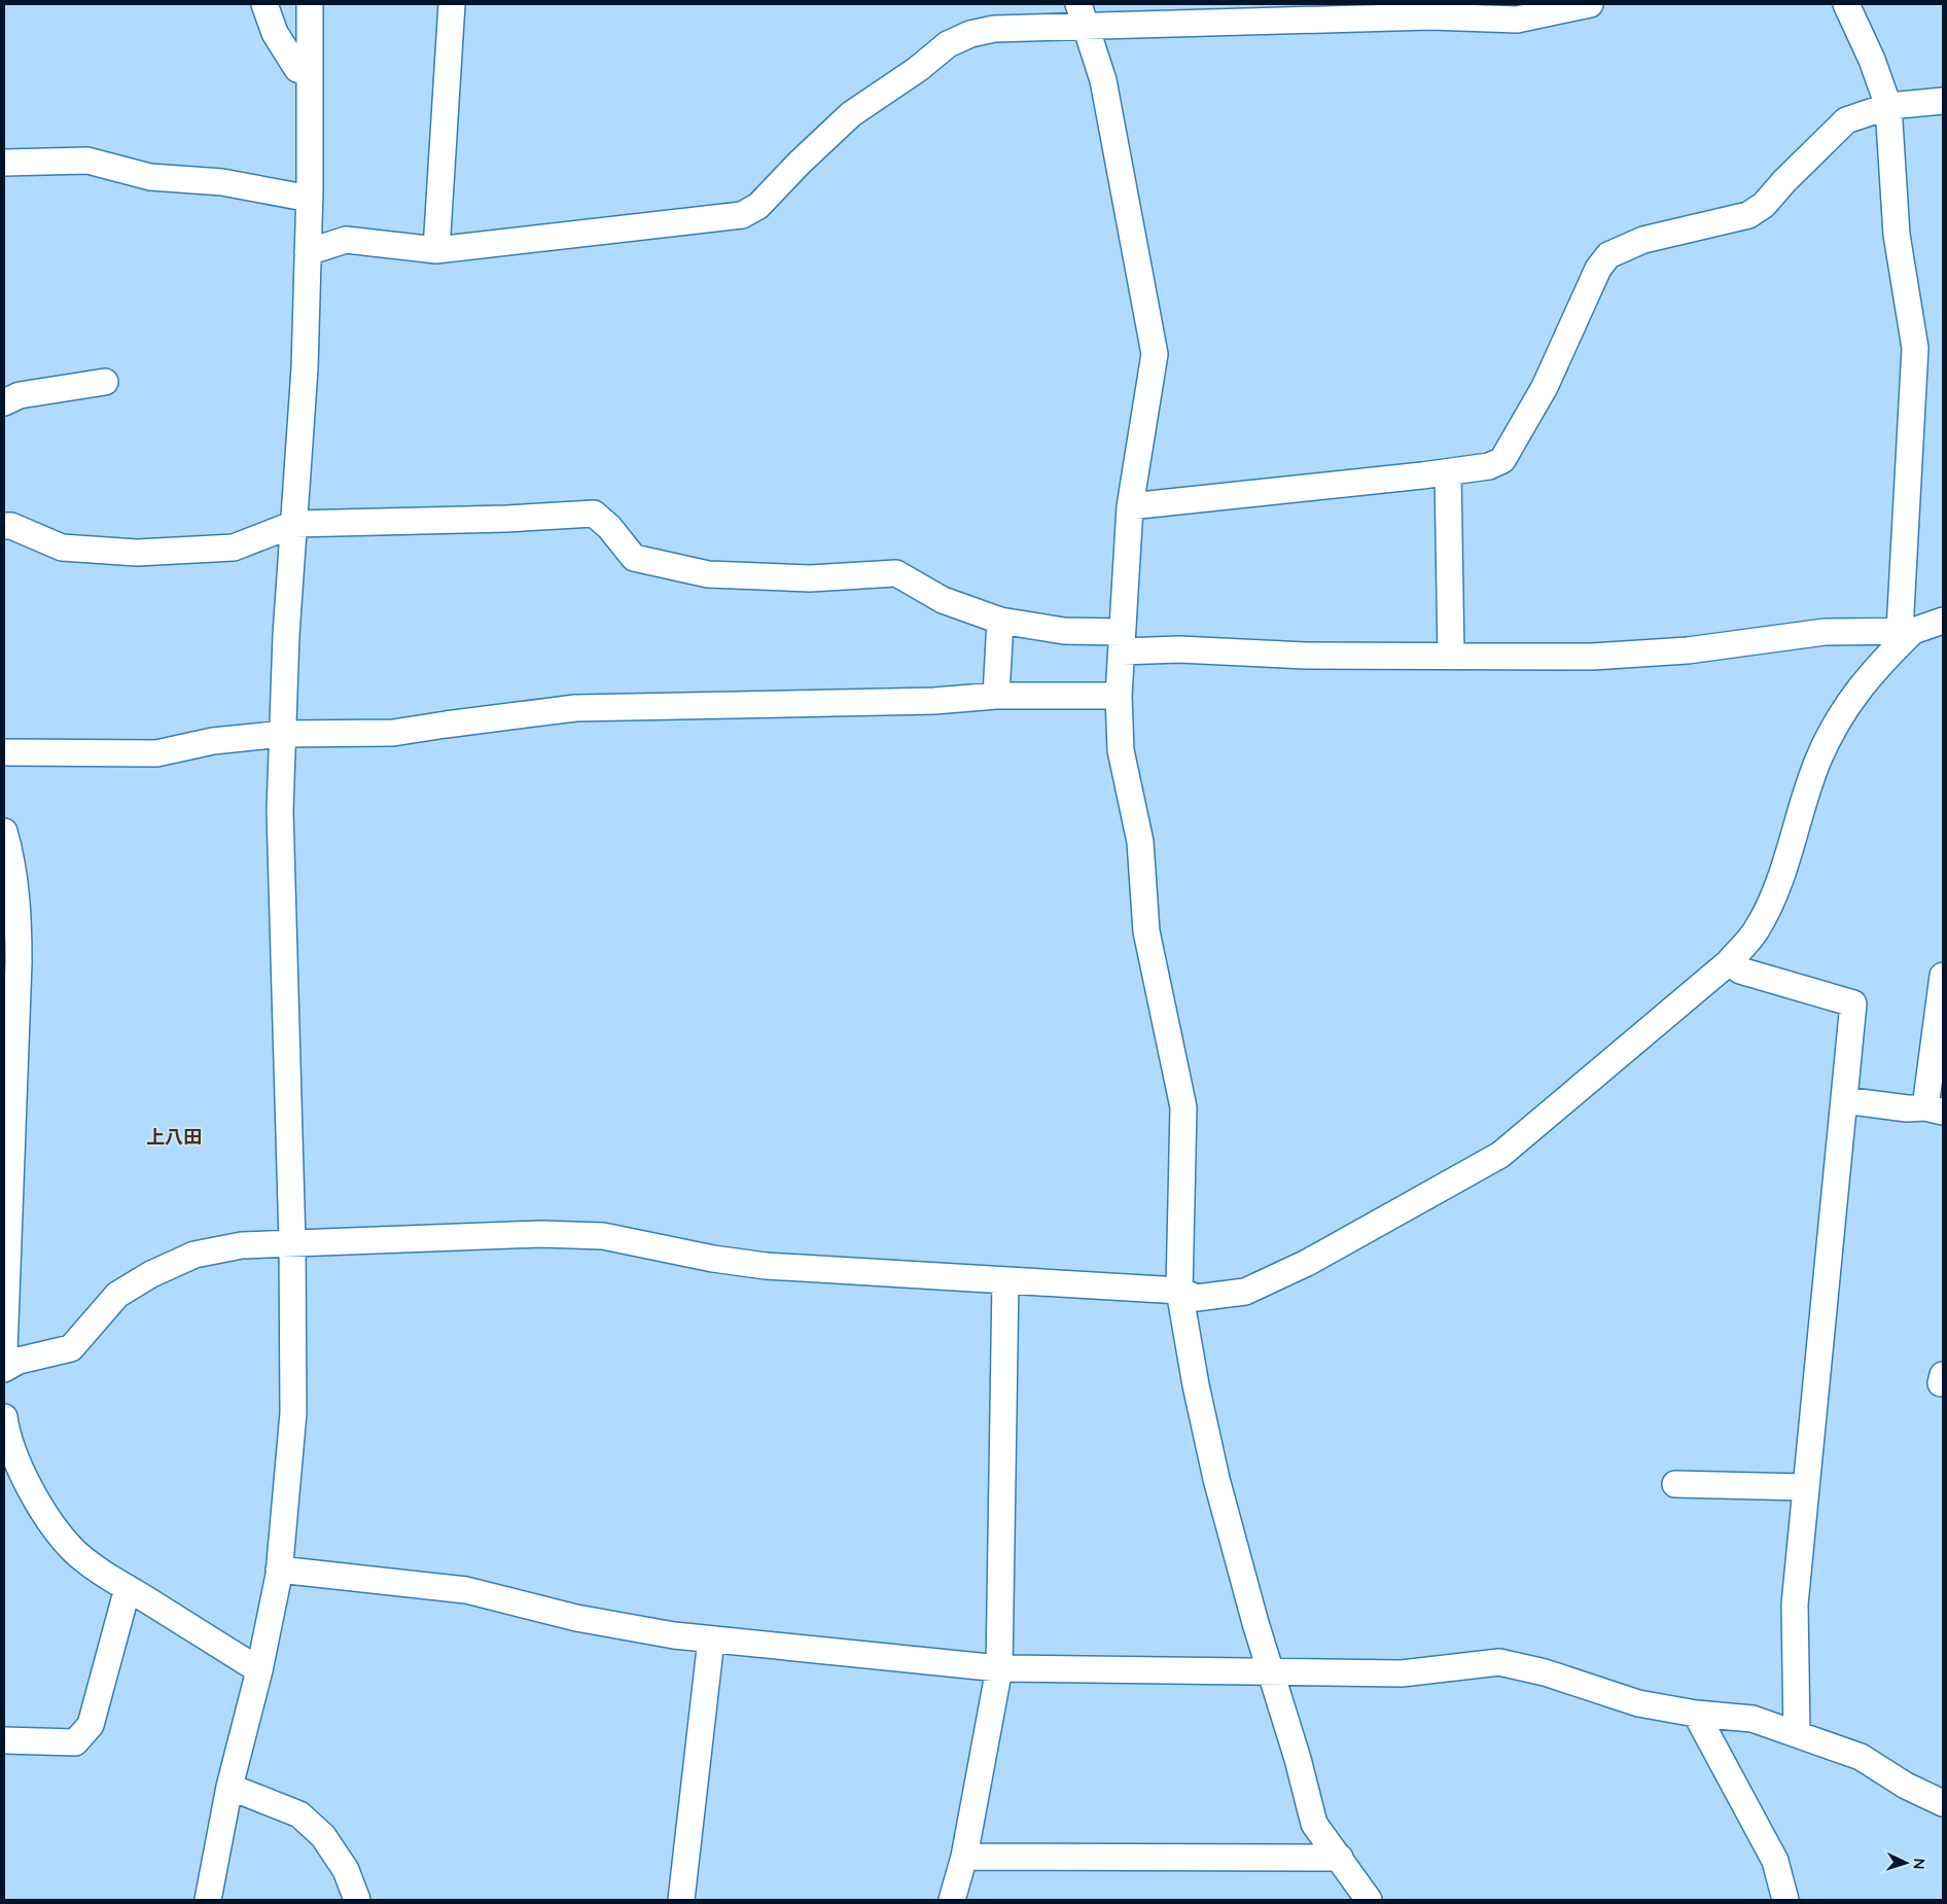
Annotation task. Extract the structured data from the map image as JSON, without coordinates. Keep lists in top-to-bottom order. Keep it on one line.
{"districts":["上八田"],"north":"right"}
